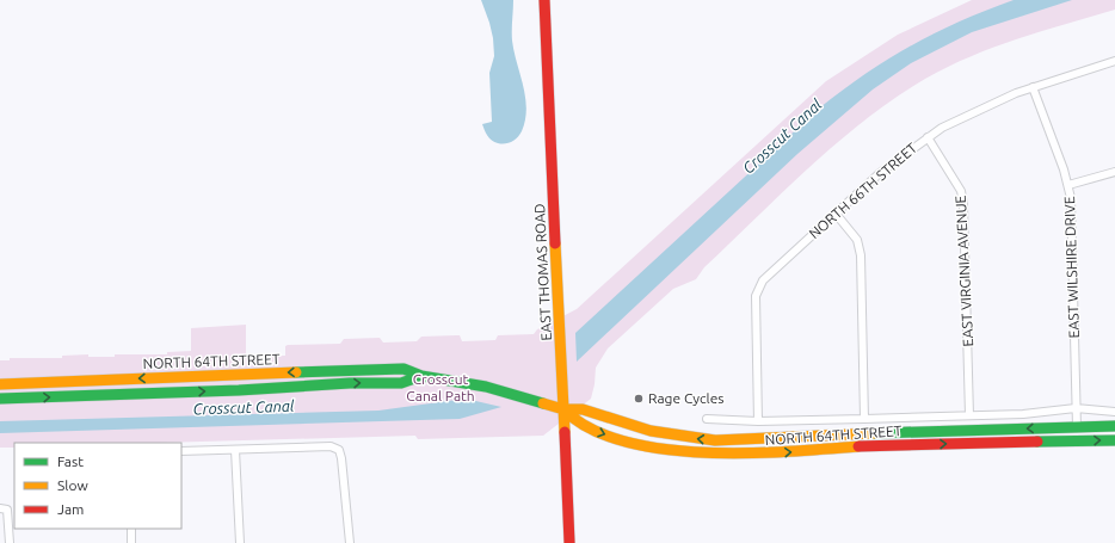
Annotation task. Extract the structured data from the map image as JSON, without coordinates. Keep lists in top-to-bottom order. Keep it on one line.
{"streets":{"main road":["EAST THOMAS ROAD","NORTH 64TH STREET"],"street":["NORTH 66TH STREET","EAST WILSHIRE DRIVE","EAST VIRGINIA AVENUE"]},"crossings":[["NORTH 66TH STREET","EAST WILSHIRE DRIVE"],["NORTH 66TH STREET","EAST VIRGINIA AVENUE"],["NORTH 66TH STREET","NORTH 64TH STREET"],["EAST WILSHIRE DRIVE","NORTH 64TH STREET"],["EAST VIRGINIA AVENUE","NORTH 64TH STREET"],["EAST THOMAS ROAD","NORTH 64TH STREET"]],"water":["Crosscut Canal"],"parks":["Crosscut Canal Path"],"places":["Rage Cycles"],"legend":["Fast","Slow","Jam"]}
